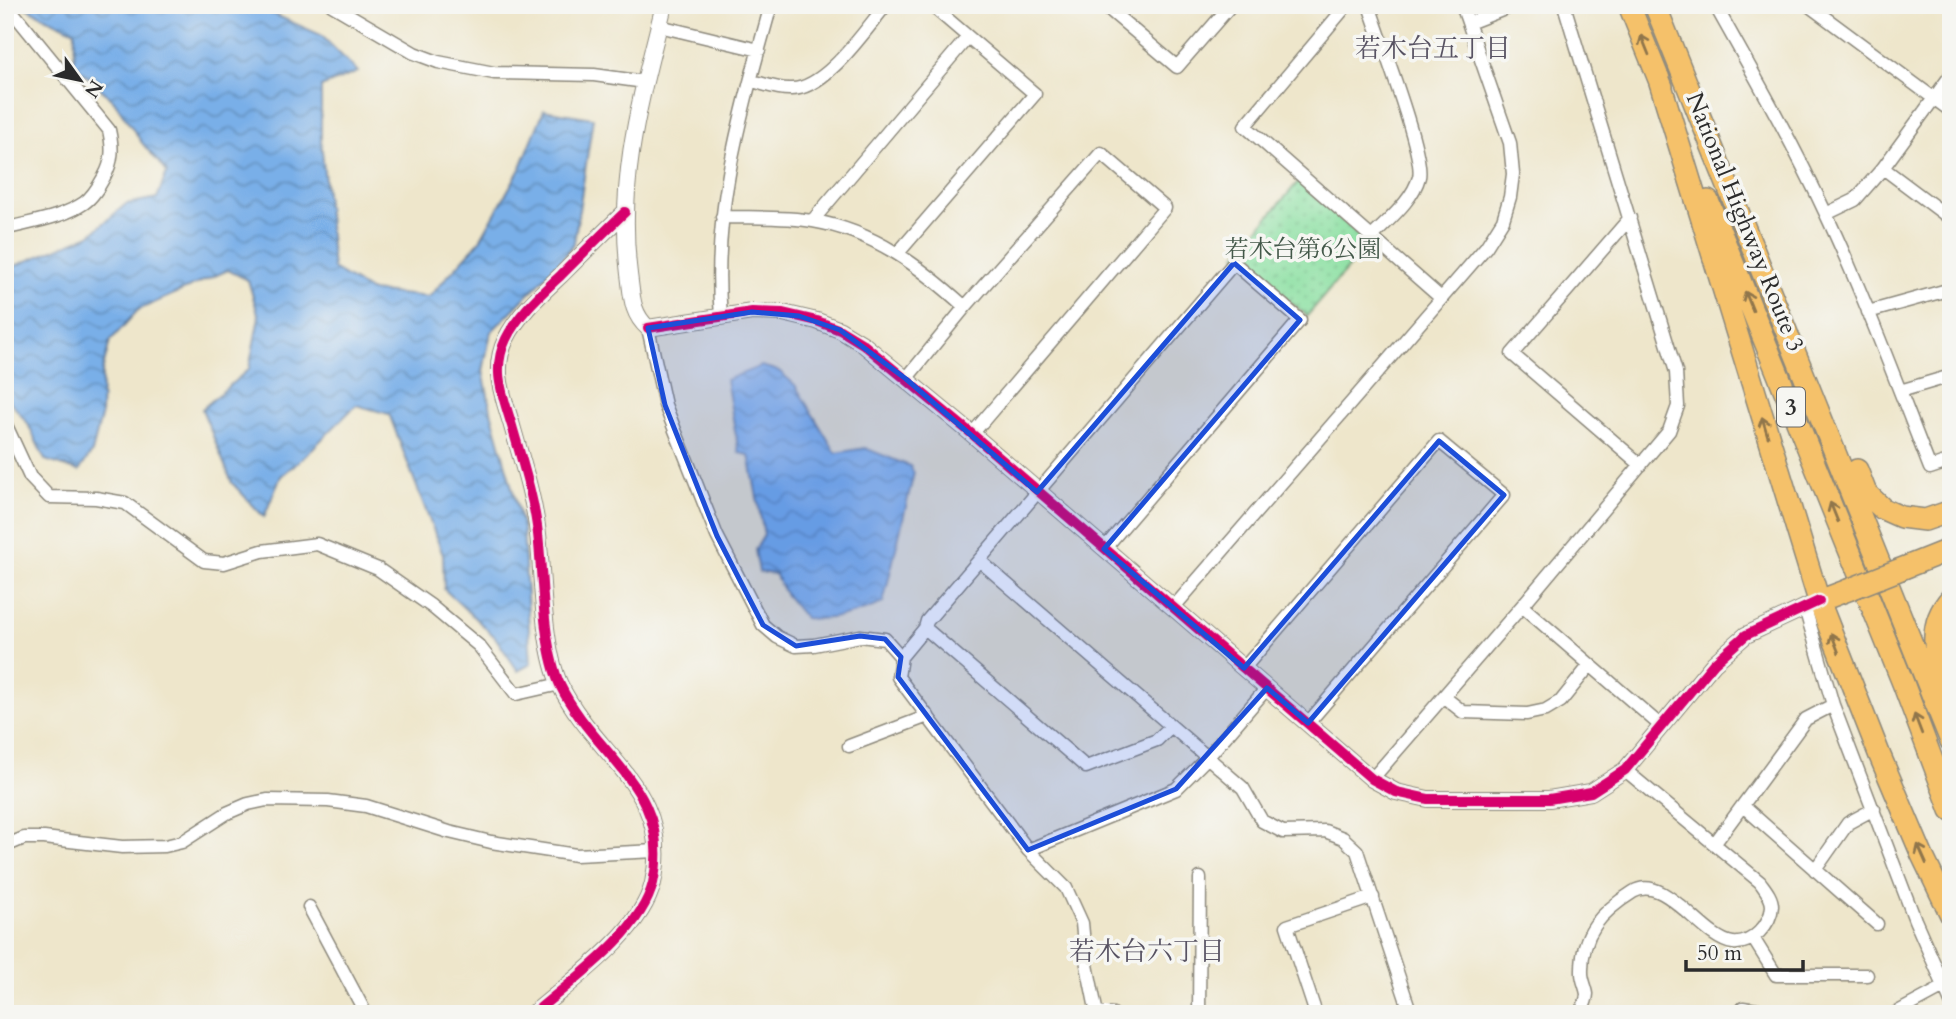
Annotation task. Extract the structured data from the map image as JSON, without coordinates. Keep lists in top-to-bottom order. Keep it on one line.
{"streets":{"main road":["National Highway Route 3","3"]},"districts":["若木台五丁目","若木台六丁目"],"parks":["若木台第6公園"],"scale_bar":"50 m","north":"bottom right"}
